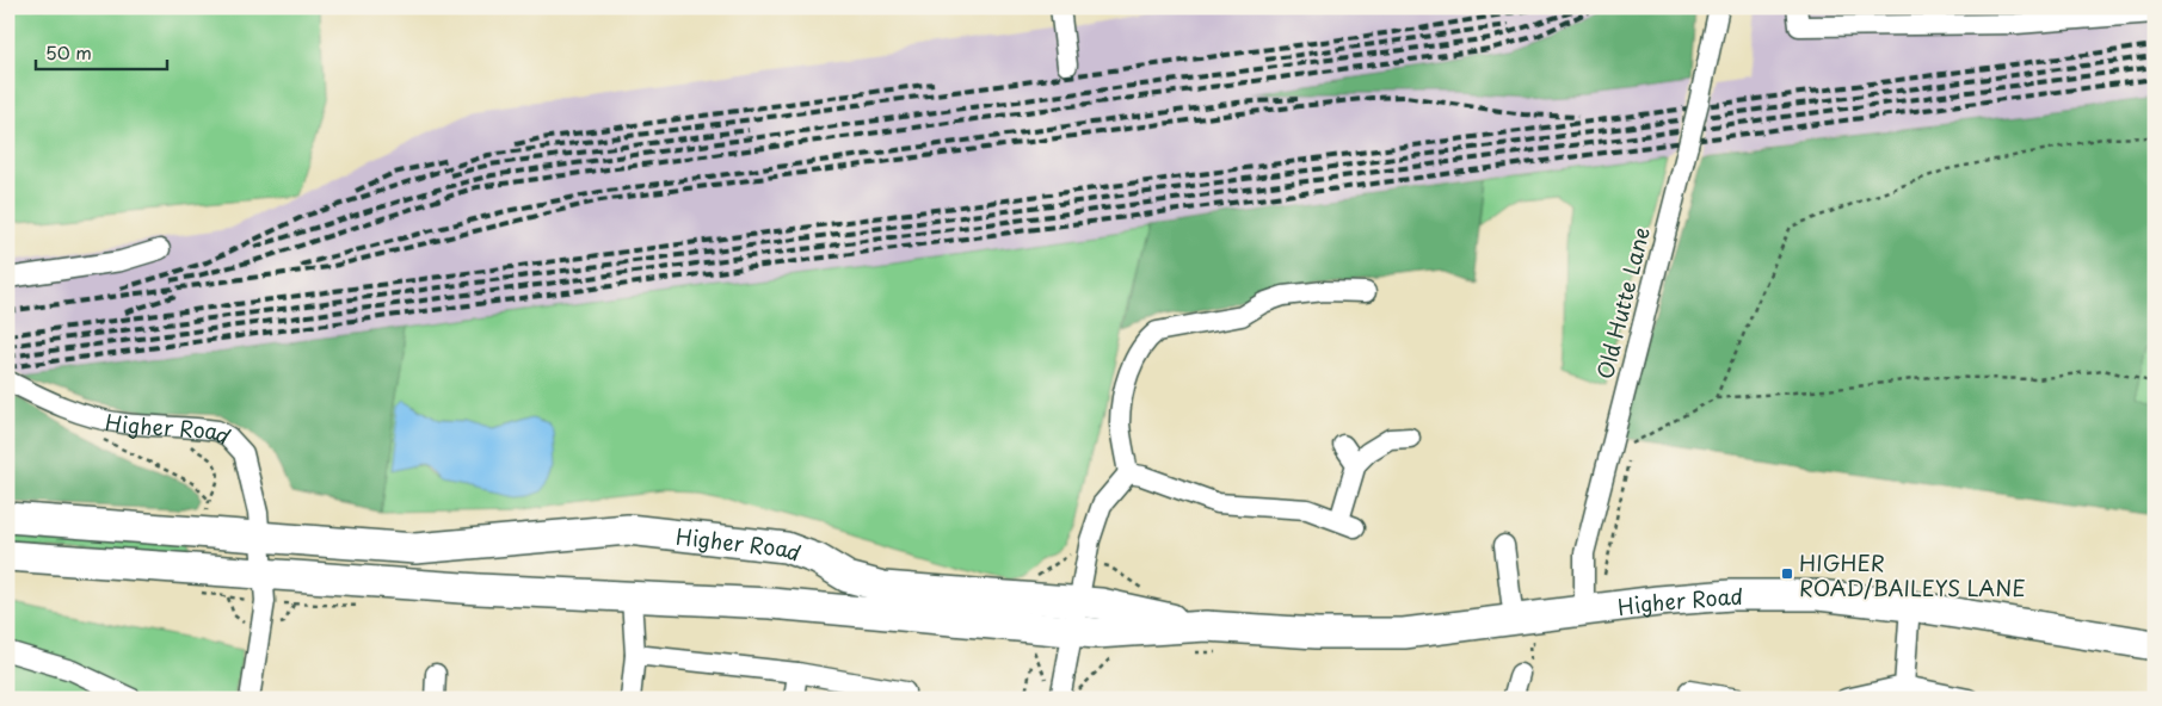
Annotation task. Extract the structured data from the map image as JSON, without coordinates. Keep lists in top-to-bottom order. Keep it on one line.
{"streets":{"highway":["Higher Road"],"street":["Old Hutte Lane"]},"crossings":[["Old Hutte Lane","Higher Road"]],"places":{"transit":["HIGHER ROAD/BAILEYS LANE"]},"scale_bar":"50 m"}
